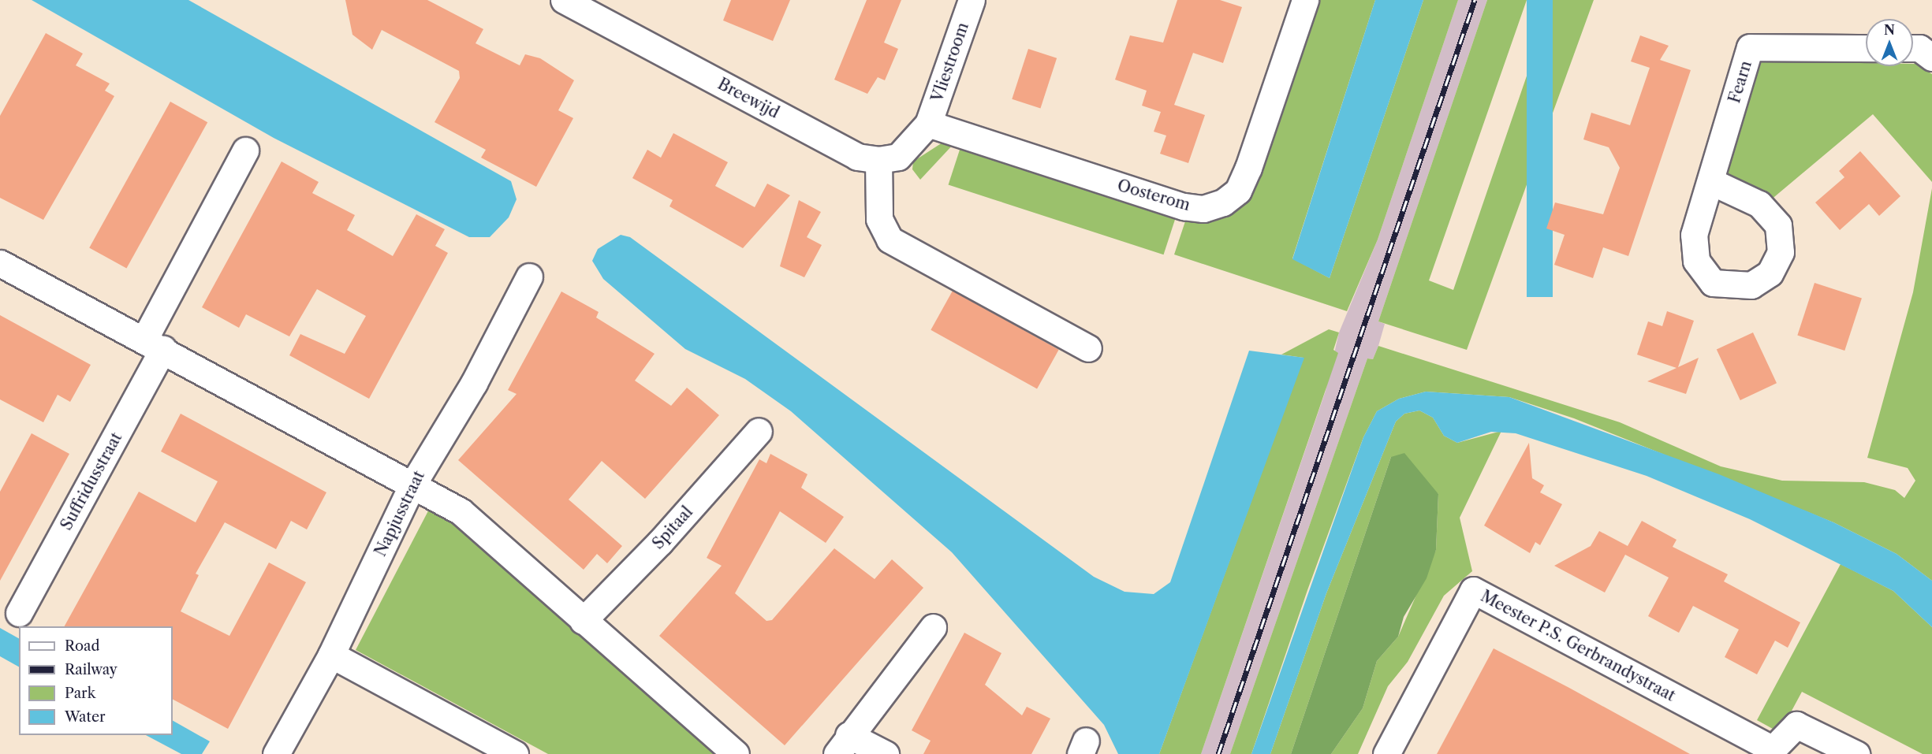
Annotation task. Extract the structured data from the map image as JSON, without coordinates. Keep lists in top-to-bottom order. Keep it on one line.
{"streets":{"street":["Vliestroom","Fearn","Breewijd","Oosterom","Suffridusstraat","Napjusstraat","Spitaal","Meester P.S. Gerbrandystraat"]},"crossings":[["Vliestroom","Breewijd"],["Vliestroom","Oosterom"],["Breewijd","Oosterom"]],"legend":["Road","Railway","Park","Water"],"north":"top"}
